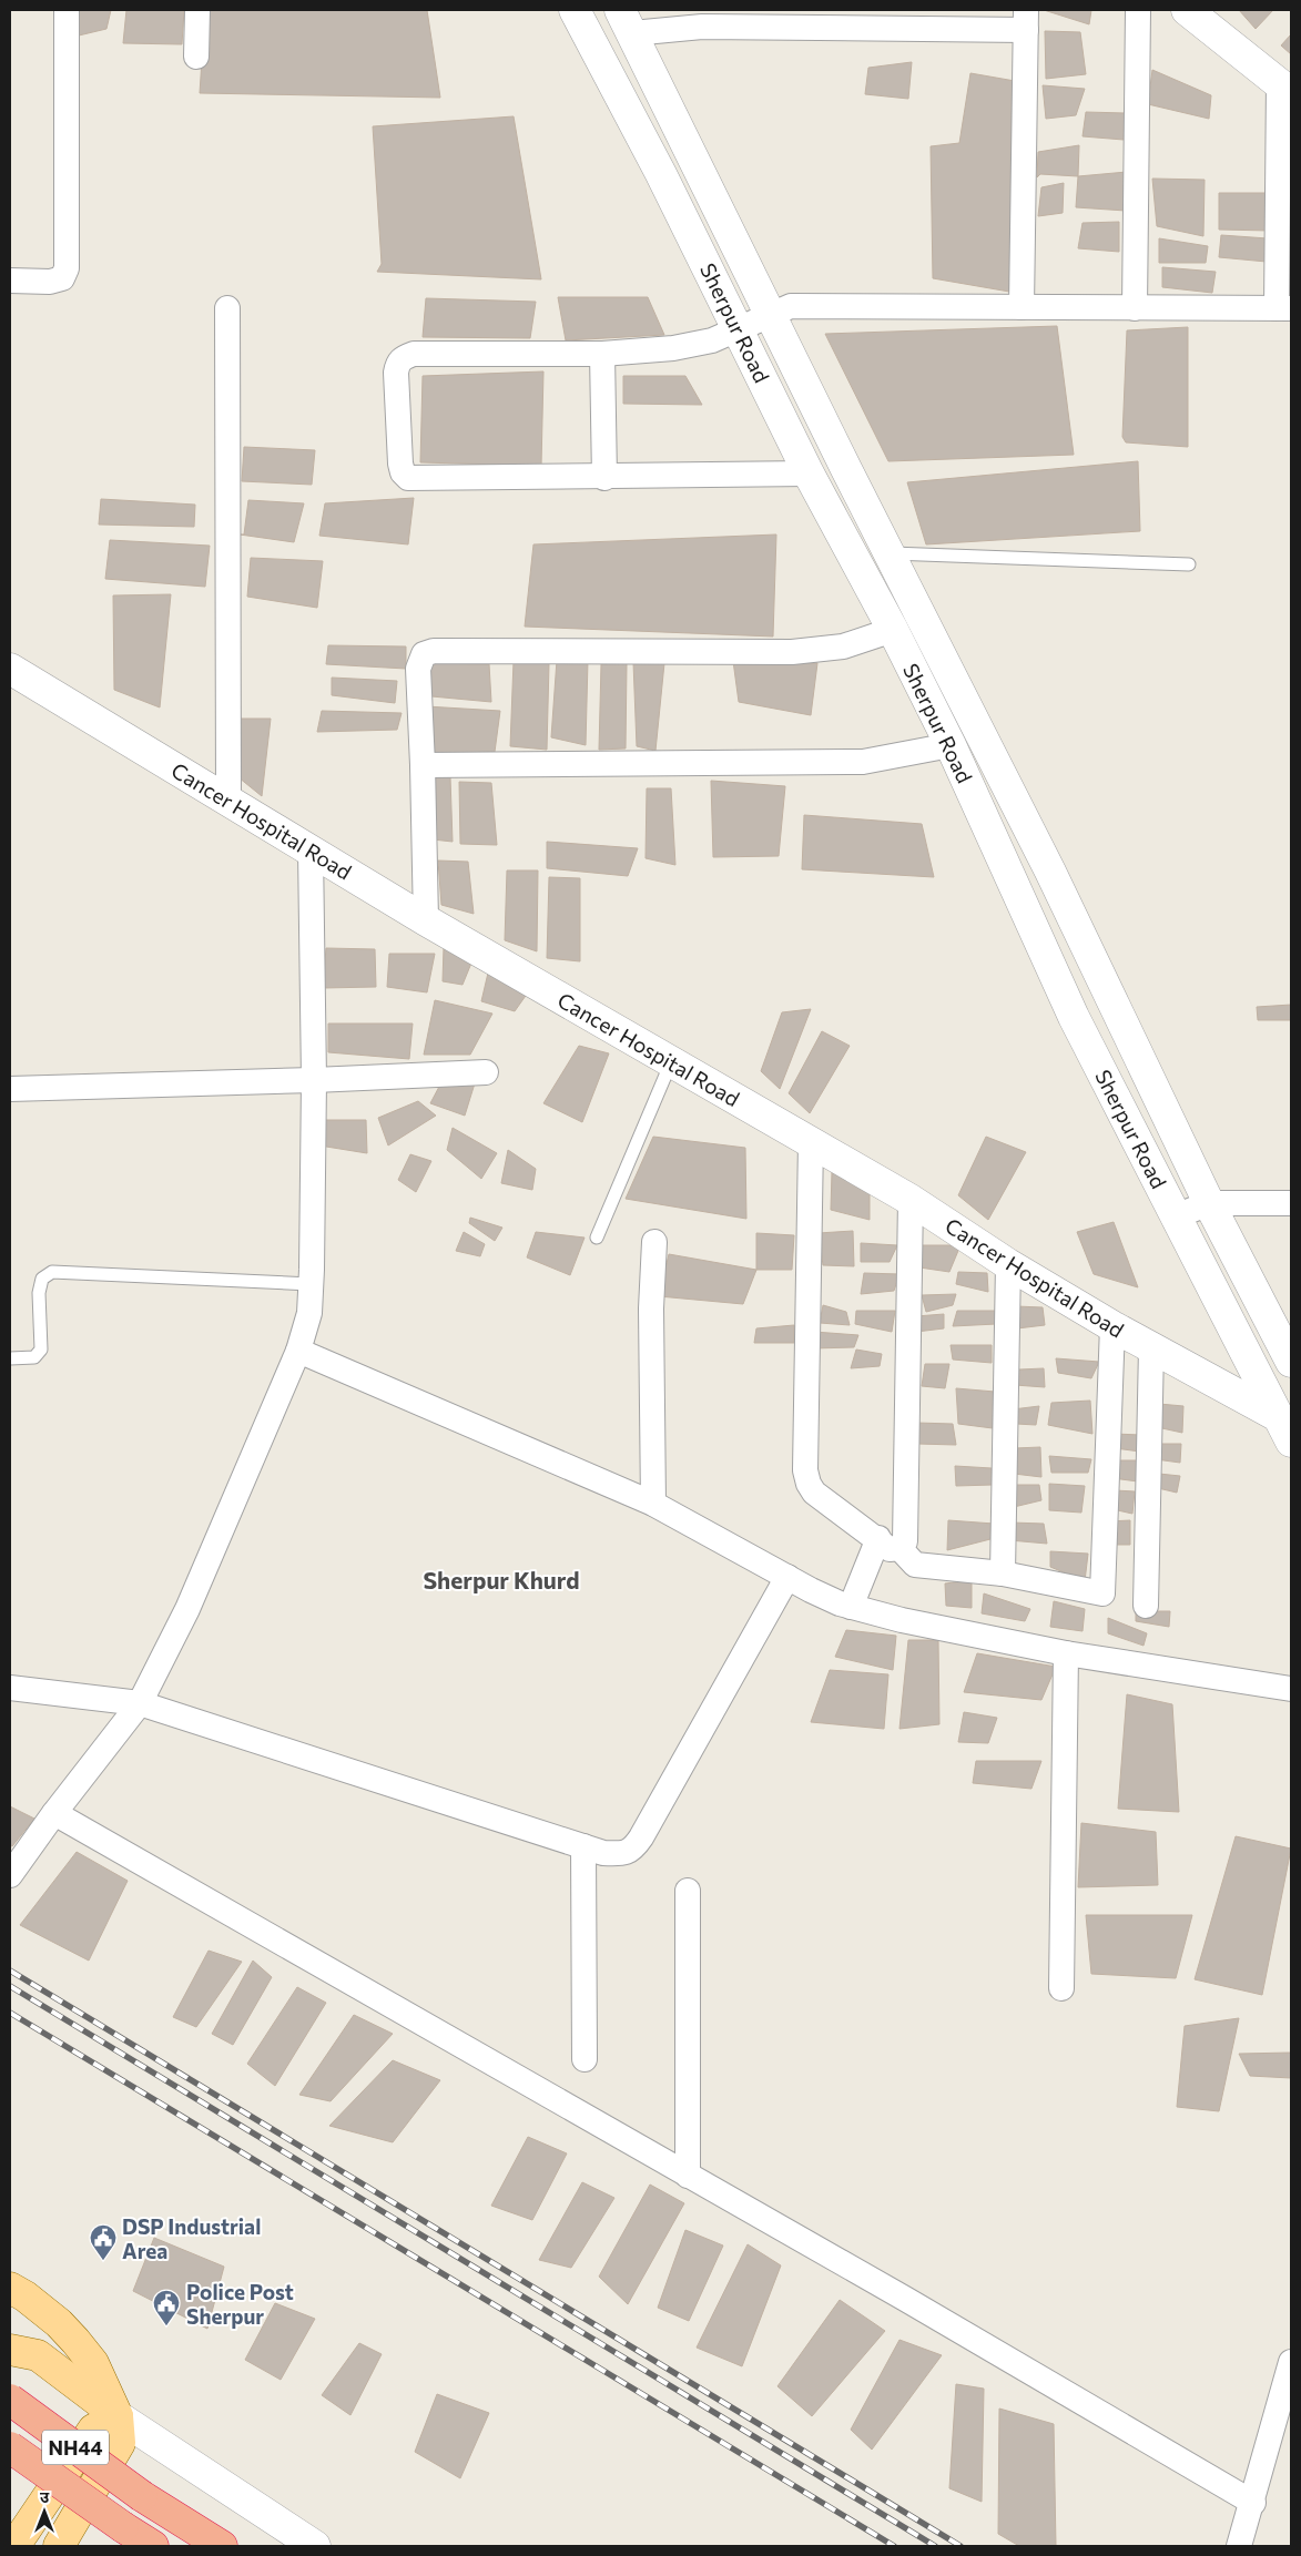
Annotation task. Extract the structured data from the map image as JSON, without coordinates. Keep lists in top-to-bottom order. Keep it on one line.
{"streets":{"highway":["NH44"],"street":["Sherpur Road","Cancer Hospital Road"]},"crossings":[["Sherpur Road","Cancer Hospital Road"]],"districts":["Sherpur Khurd"],"places":{"public building":["DSP Industrial Area","Police Post Sherpur"]},"north":"top"}
